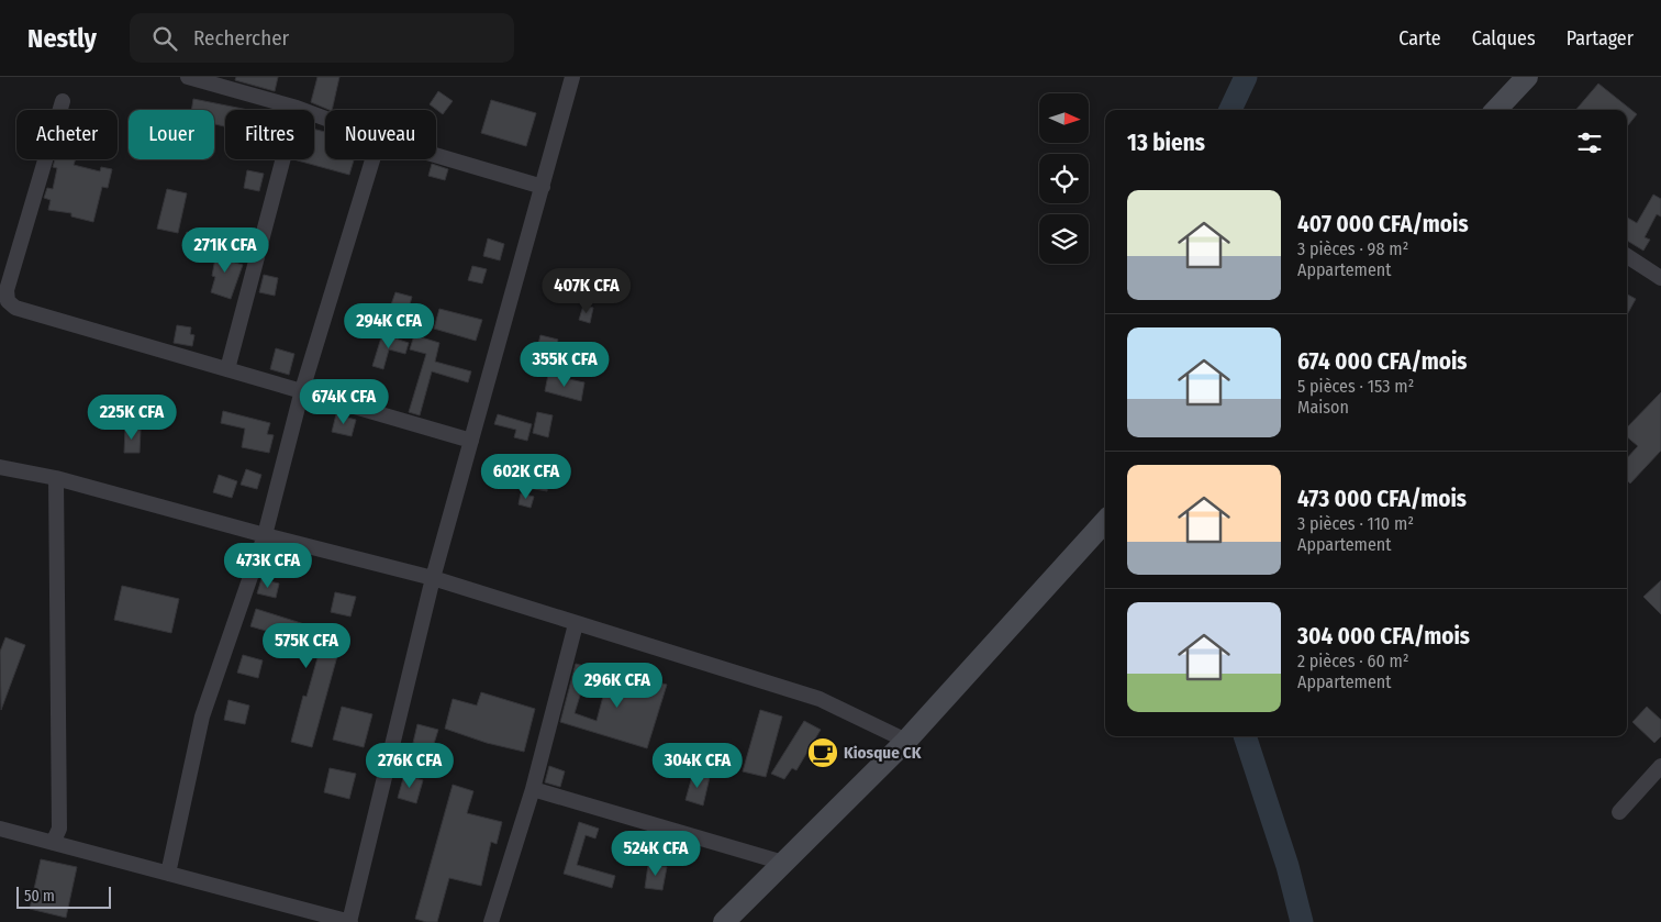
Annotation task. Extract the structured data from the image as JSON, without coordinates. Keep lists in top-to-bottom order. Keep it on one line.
{"places":{"cafe":["Kiosque CK"]},"scale_bar":"50 m","north":"right","page":{"header":"Nestly","search":"Rechercher","nav":["Carte","Calques","Partager"],"chip":["Acheter","Louer","Filtres","Nouveau"],"heading":"13 biens","list":[{"name":"407 000 CFA/mois","note":"3 pièces · 98 m² · Appartement"},{"name":"674 000 CFA/mois","note":"5 pièces · 153 m² · Maison"},{"name":"473 000 CFA/mois","note":"3 pièces · 110 m² · Appartement"},{"name":"304 000 CFA/mois","note":"2 pièces · 60 m² · Appartement"}],"price":["271K CFA","407K CFA","294K CFA","355K CFA","674K CFA","225K CFA","602K CFA","473K CFA","575K CFA","296K CFA","276K CFA","304K CFA","524K CFA"],"scale":"50 m"}}
